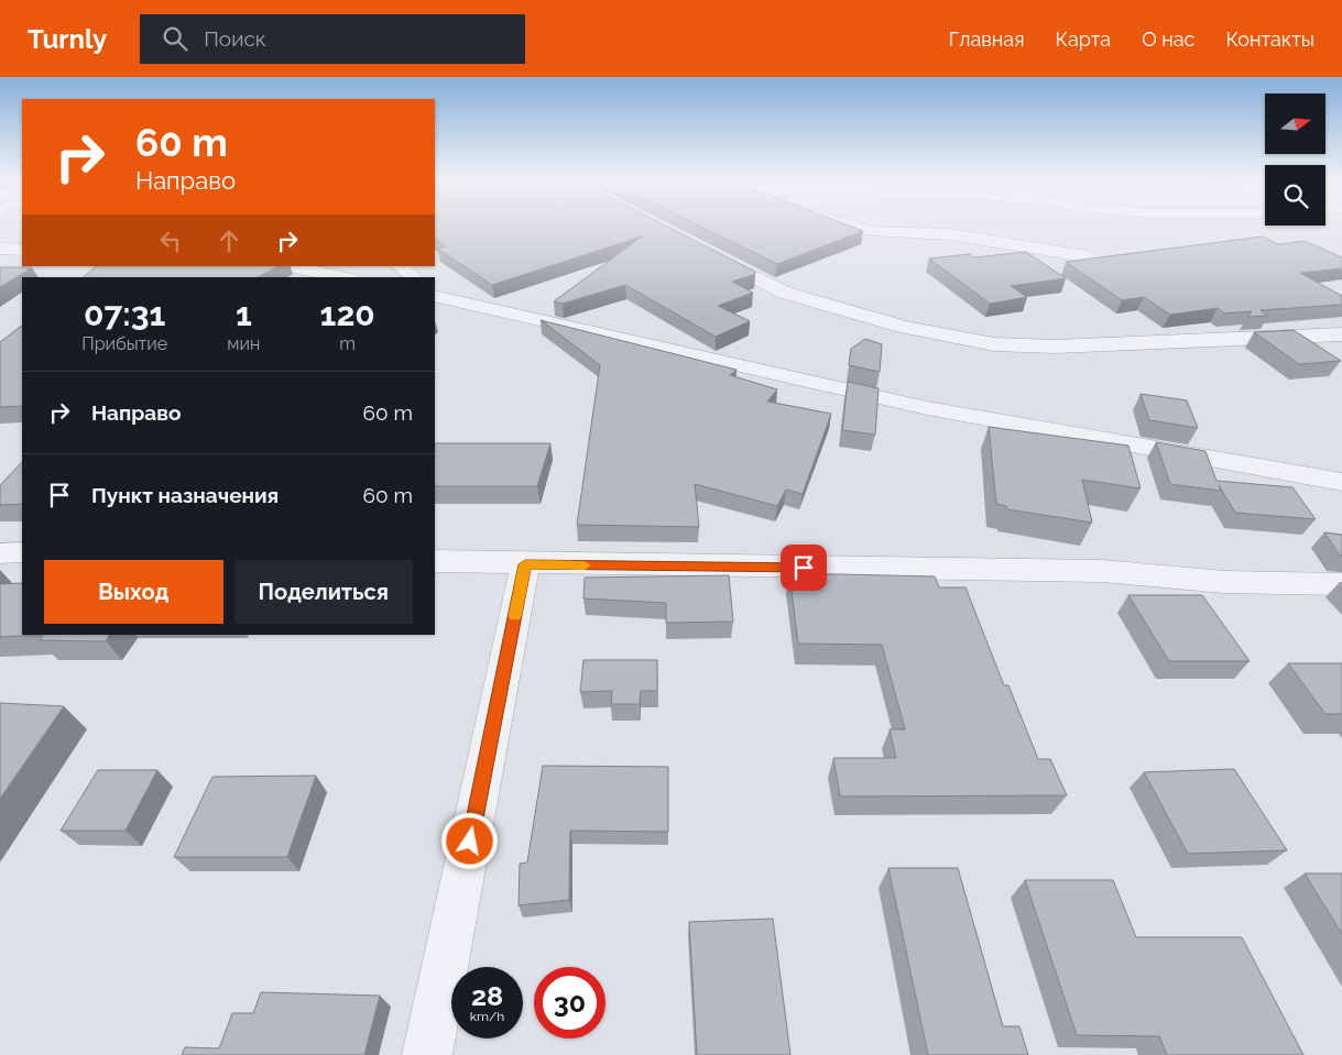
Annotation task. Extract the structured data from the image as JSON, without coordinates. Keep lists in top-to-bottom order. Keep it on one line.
{"north":"right","page":{"header":"Turnly","search":"Поиск","nav":["Главная","Карта","О нас","Контакты"],"turn":["60 m","Направо"],"eta":["07:31","Прибытие","1","мин","120","m"],"list":[{"name":"Направо","value":"60 m"},{"name":"Пункт назначения","value":"60 m"}],"buttons":["Выход","Поделиться"],"speed":"28 km/h","limit":"30"}}
